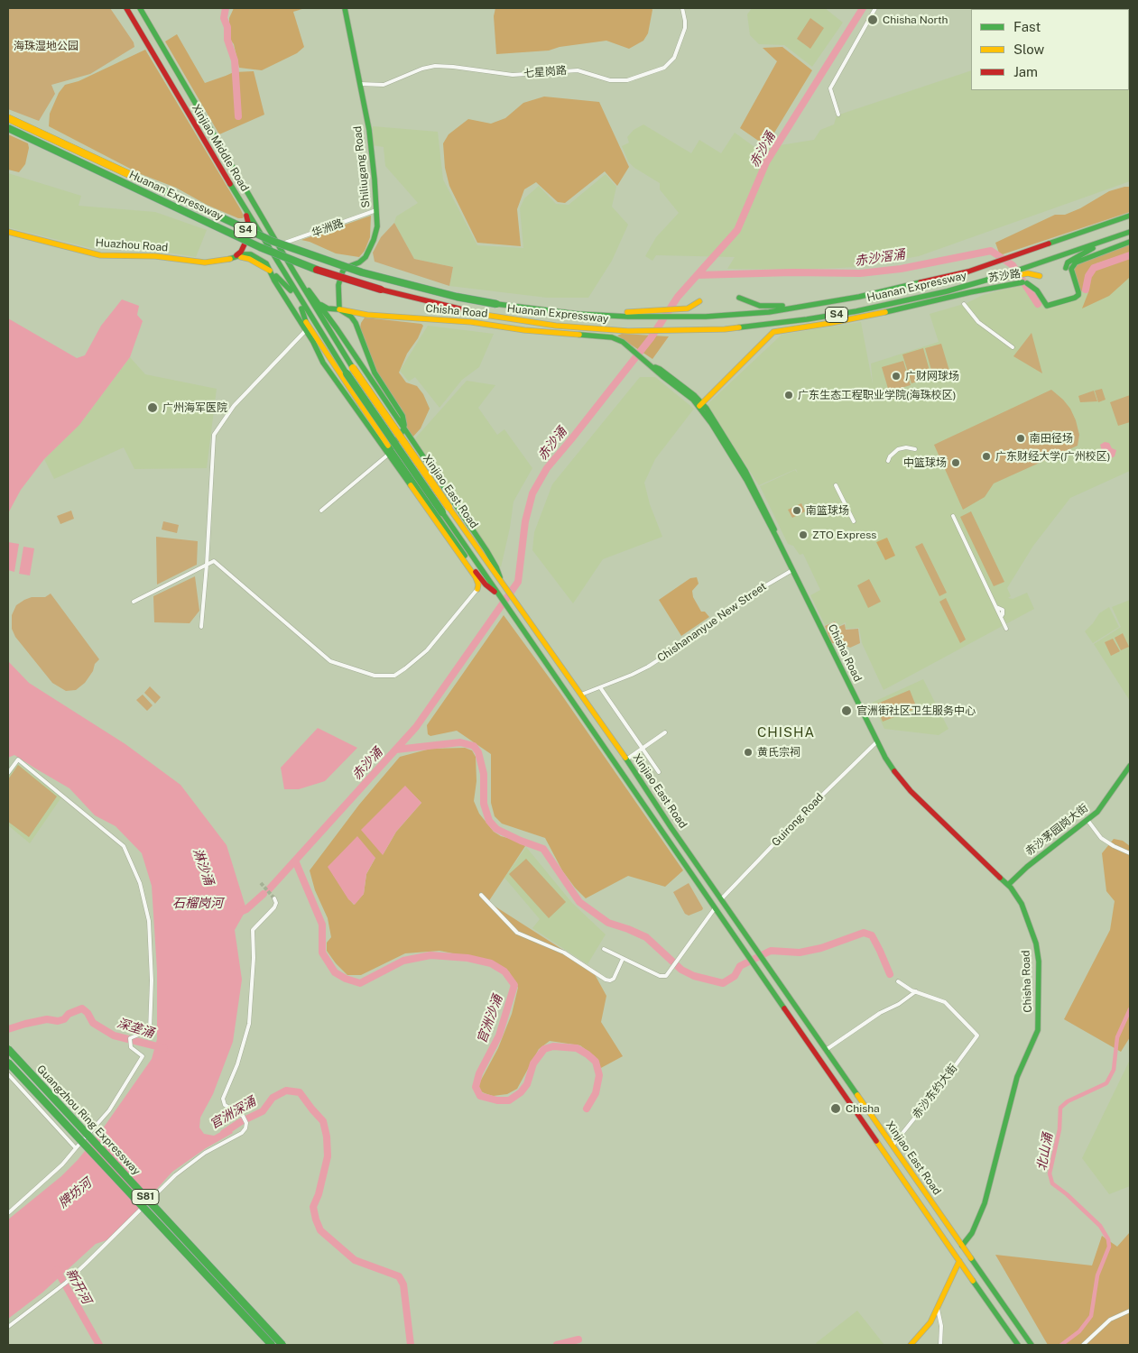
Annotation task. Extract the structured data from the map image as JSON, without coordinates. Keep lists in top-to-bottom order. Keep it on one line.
{"streets":{"main road":["Xinjiao Middle Road","Shiliugang Road","Huanan Expressway","S4","Huazhou Road","苏沙路","Chisha Road","Xinjiao East Road","赤沙茅园岗大街","Guangzhou Ring Expressway","S81"],"street":["七星岗路","华洲路","Chishananyue New Street","Guirong Road","赤沙东约大街"]},"crossings":[["七星岗路","Shiliugang Road"],["Xinjiao Middle Road","华洲路"],["Xinjiao Middle Road","Xinjiao East Road"],["Shiliugang Road","华洲路"],["Shiliugang Road","Chisha Road"],["华洲路","Xinjiao East Road"],["苏沙路","Chisha Road"],["Chisha Road","Xinjiao East Road"],["Chisha Road","Chishananyue New Street"],["Chisha Road","Guirong Road"],["Chisha Road","赤沙茅园岗大街"],["Xinjiao East Road","Chishananyue New Street"],["Xinjiao East Road","Guirong Road"],["Xinjiao East Road","赤沙东约大街"]],"districts":["CHISHA"],"water":["赤沙涌","赤沙滘涌","淋沙涌","石榴岗河","官洲沙涌","深垄涌","官洲深涌","北山涌","牌坊河","新开河"],"parks":["海珠湿地公园"],"places":["Chisha North","广财网球场","广东生态工程职业学院(海珠校区)","广州海军医院","南田径场","广东财经大学(广州校区)","中篮球场","南篮球场","ZTO Express","官洲街社区卫生服务中心","黄氏宗祠","Chisha"],"legend":["Fast","Slow","Jam"]}
